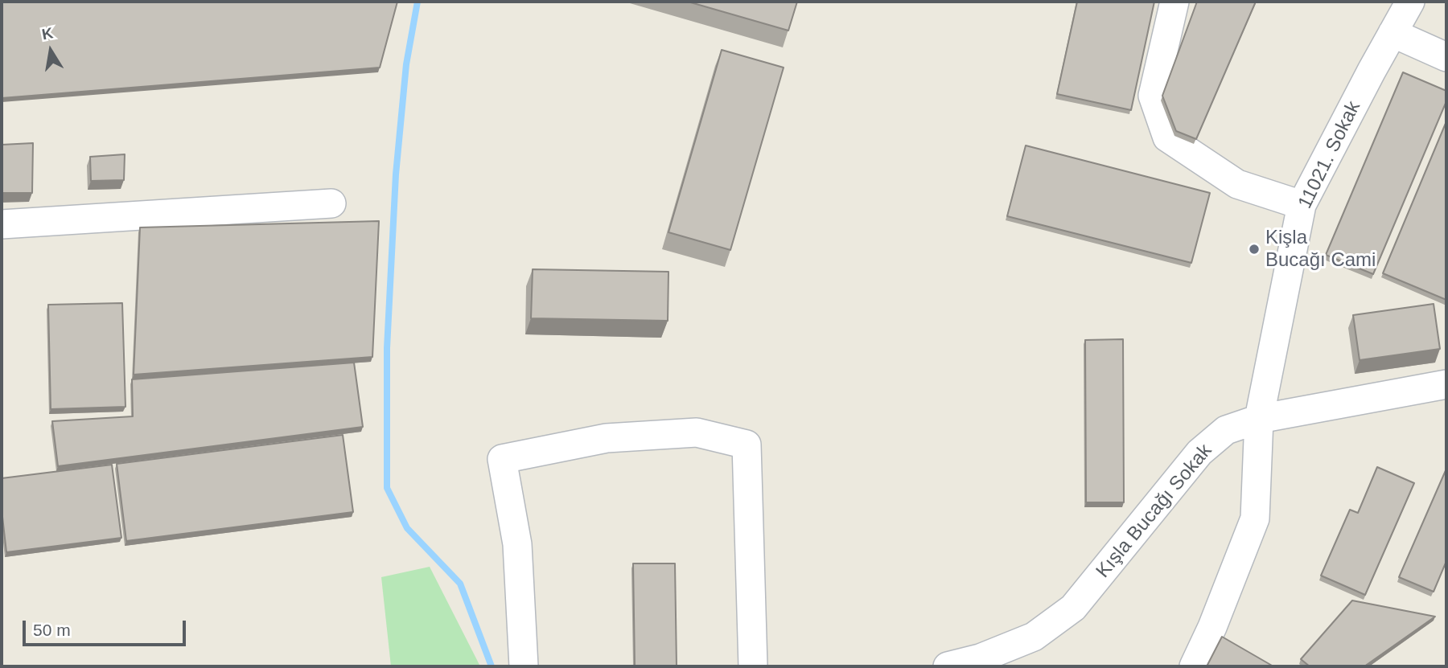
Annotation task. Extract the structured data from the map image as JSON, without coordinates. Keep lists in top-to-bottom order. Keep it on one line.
{"streets":{"street":["11021. Sokak","Kışla Bucağı Sokak"]},"crossings":[["11021. Sokak","Kışla Bucağı Sokak"]],"places":["Kişla Bucağı Cami"],"scale_bar":"50 m","north":"top"}
